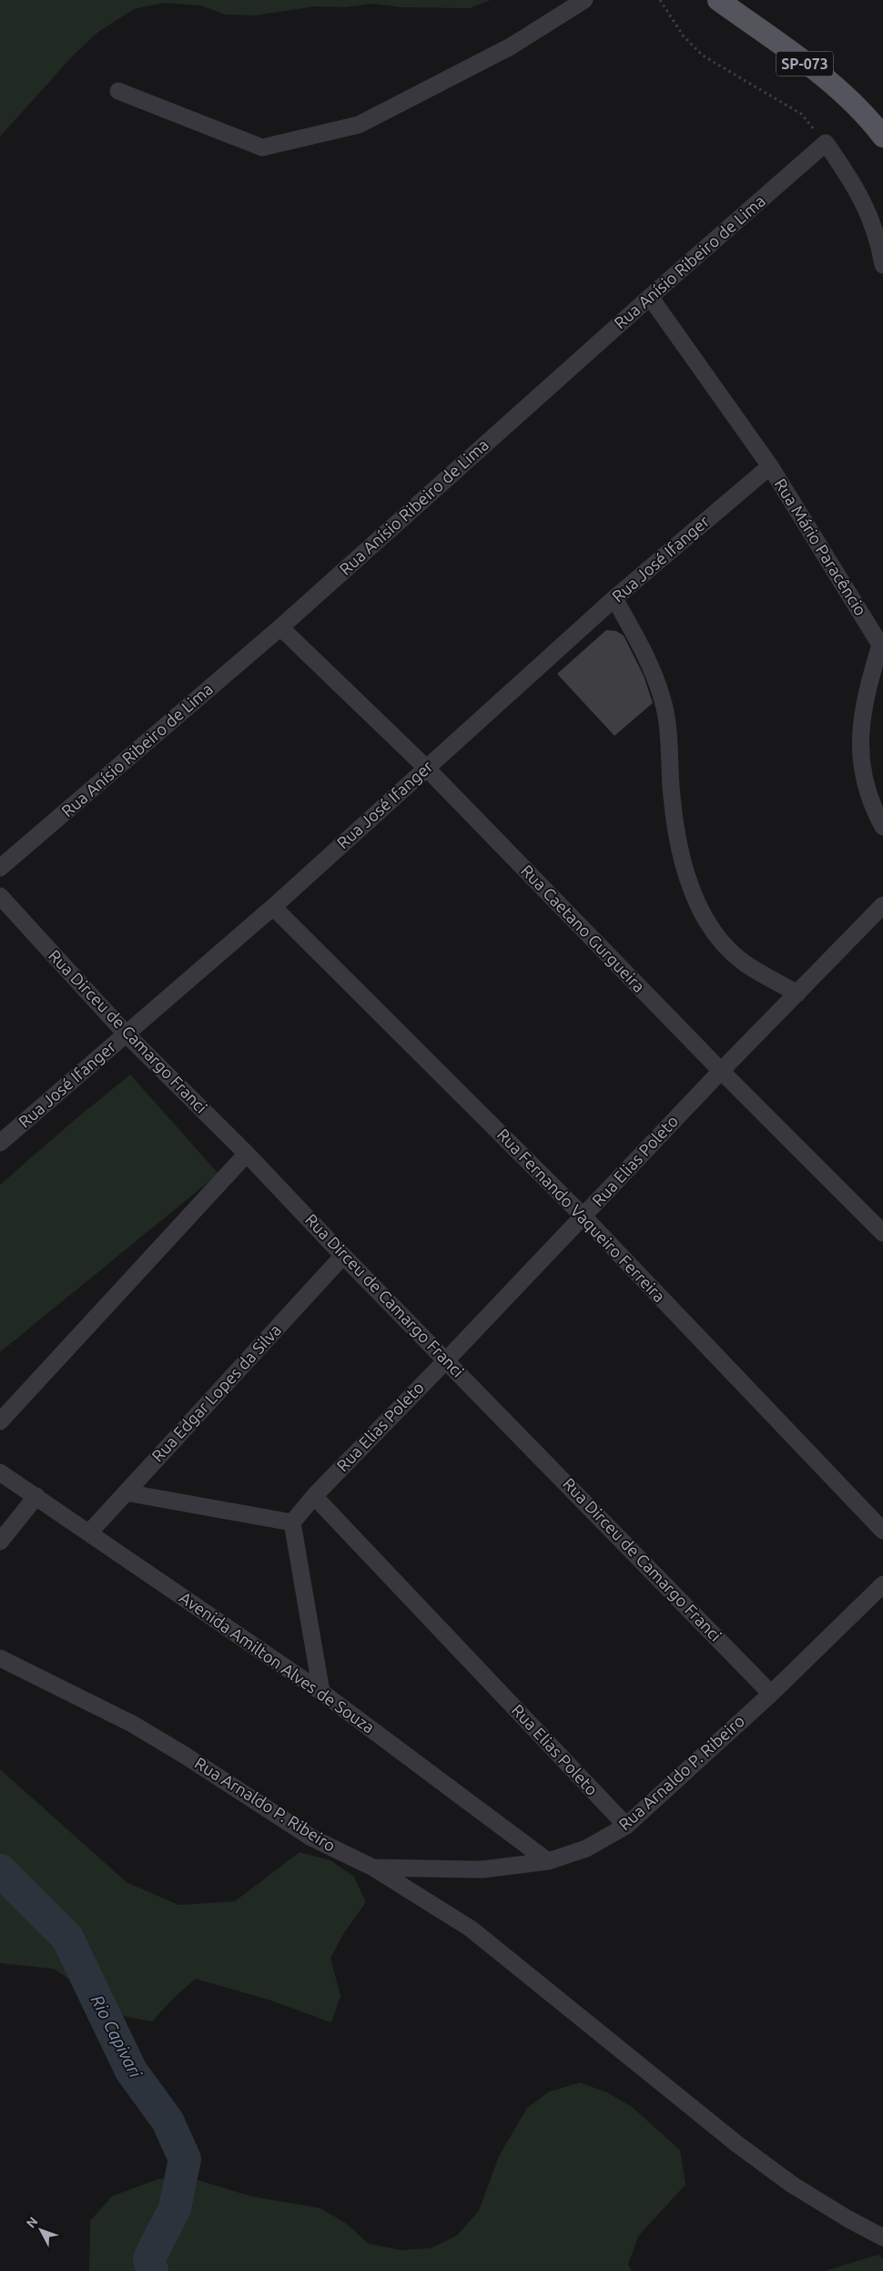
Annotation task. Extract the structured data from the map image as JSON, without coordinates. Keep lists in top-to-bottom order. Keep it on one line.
{"streets":{"main road":["SP-073"],"street":["Rua Anísio Ribeiro de Lima","Rua Mário Paracêncio","Rua José Ifanger","Rua Caetano Gurgueira","Rua Dirceu de Camargo Franci","Rua Elias Poleto","Rua Fernando Vaqueiro Ferreira","Rua Edgar Lopes da Silva","Avenida Amilton Alves de Souza","Rua Arnaldo P. Ribeiro"]},"crossings":[["Rua Anísio Ribeiro de Lima","Rua Mário Paracêncio"],["Rua Anísio Ribeiro de Lima","Rua Caetano Gurgueira"],["Rua Mário Paracêncio","Rua José Ifanger"],["Rua José Ifanger","Rua Caetano Gurgueira"],["Rua José Ifanger","Rua Dirceu de Camargo Franci"],["Rua José Ifanger","Rua Fernando Vaqueiro Ferreira"],["Rua Caetano Gurgueira","Rua Elias Poleto"],["Rua Dirceu de Camargo Franci","Rua Elias Poleto"],["Rua Dirceu de Camargo Franci","Rua Edgar Lopes da Silva"],["Rua Dirceu de Camargo Franci","Rua Arnaldo P. Ribeiro"],["Rua Elias Poleto","Rua Fernando Vaqueiro Ferreira"],["Rua Elias Poleto","Rua Arnaldo P. Ribeiro"],["Rua Edgar Lopes da Silva","Avenida Amilton Alves de Souza"],["Avenida Amilton Alves de Souza","Rua Arnaldo P. Ribeiro"]],"water":["Rio Capivari"],"north":"top left"}
